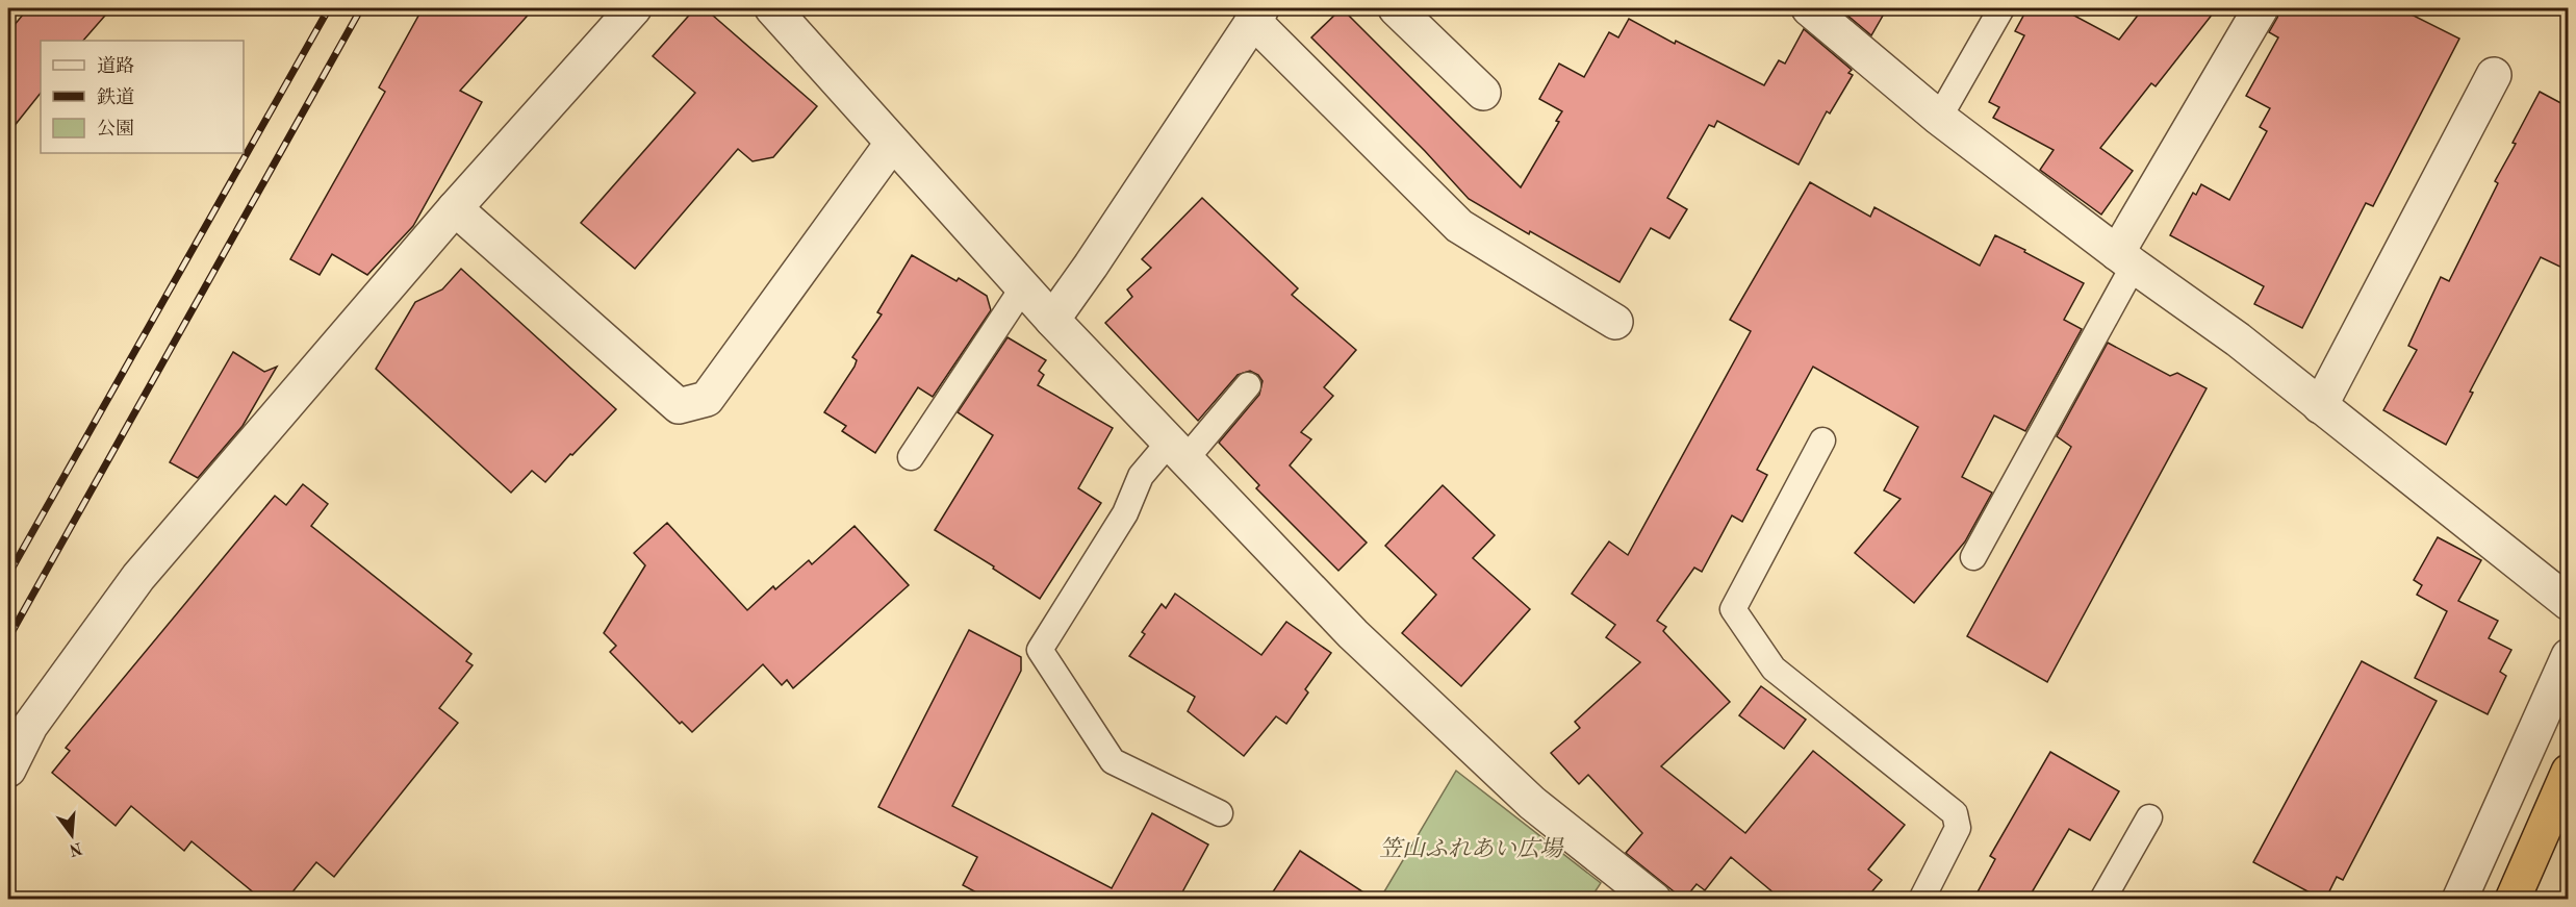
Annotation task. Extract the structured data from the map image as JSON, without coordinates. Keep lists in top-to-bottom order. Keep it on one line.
{"parks":["笠山ふれあい広場"],"legend":["道路","鉄道","公園"],"north":"bottom"}
